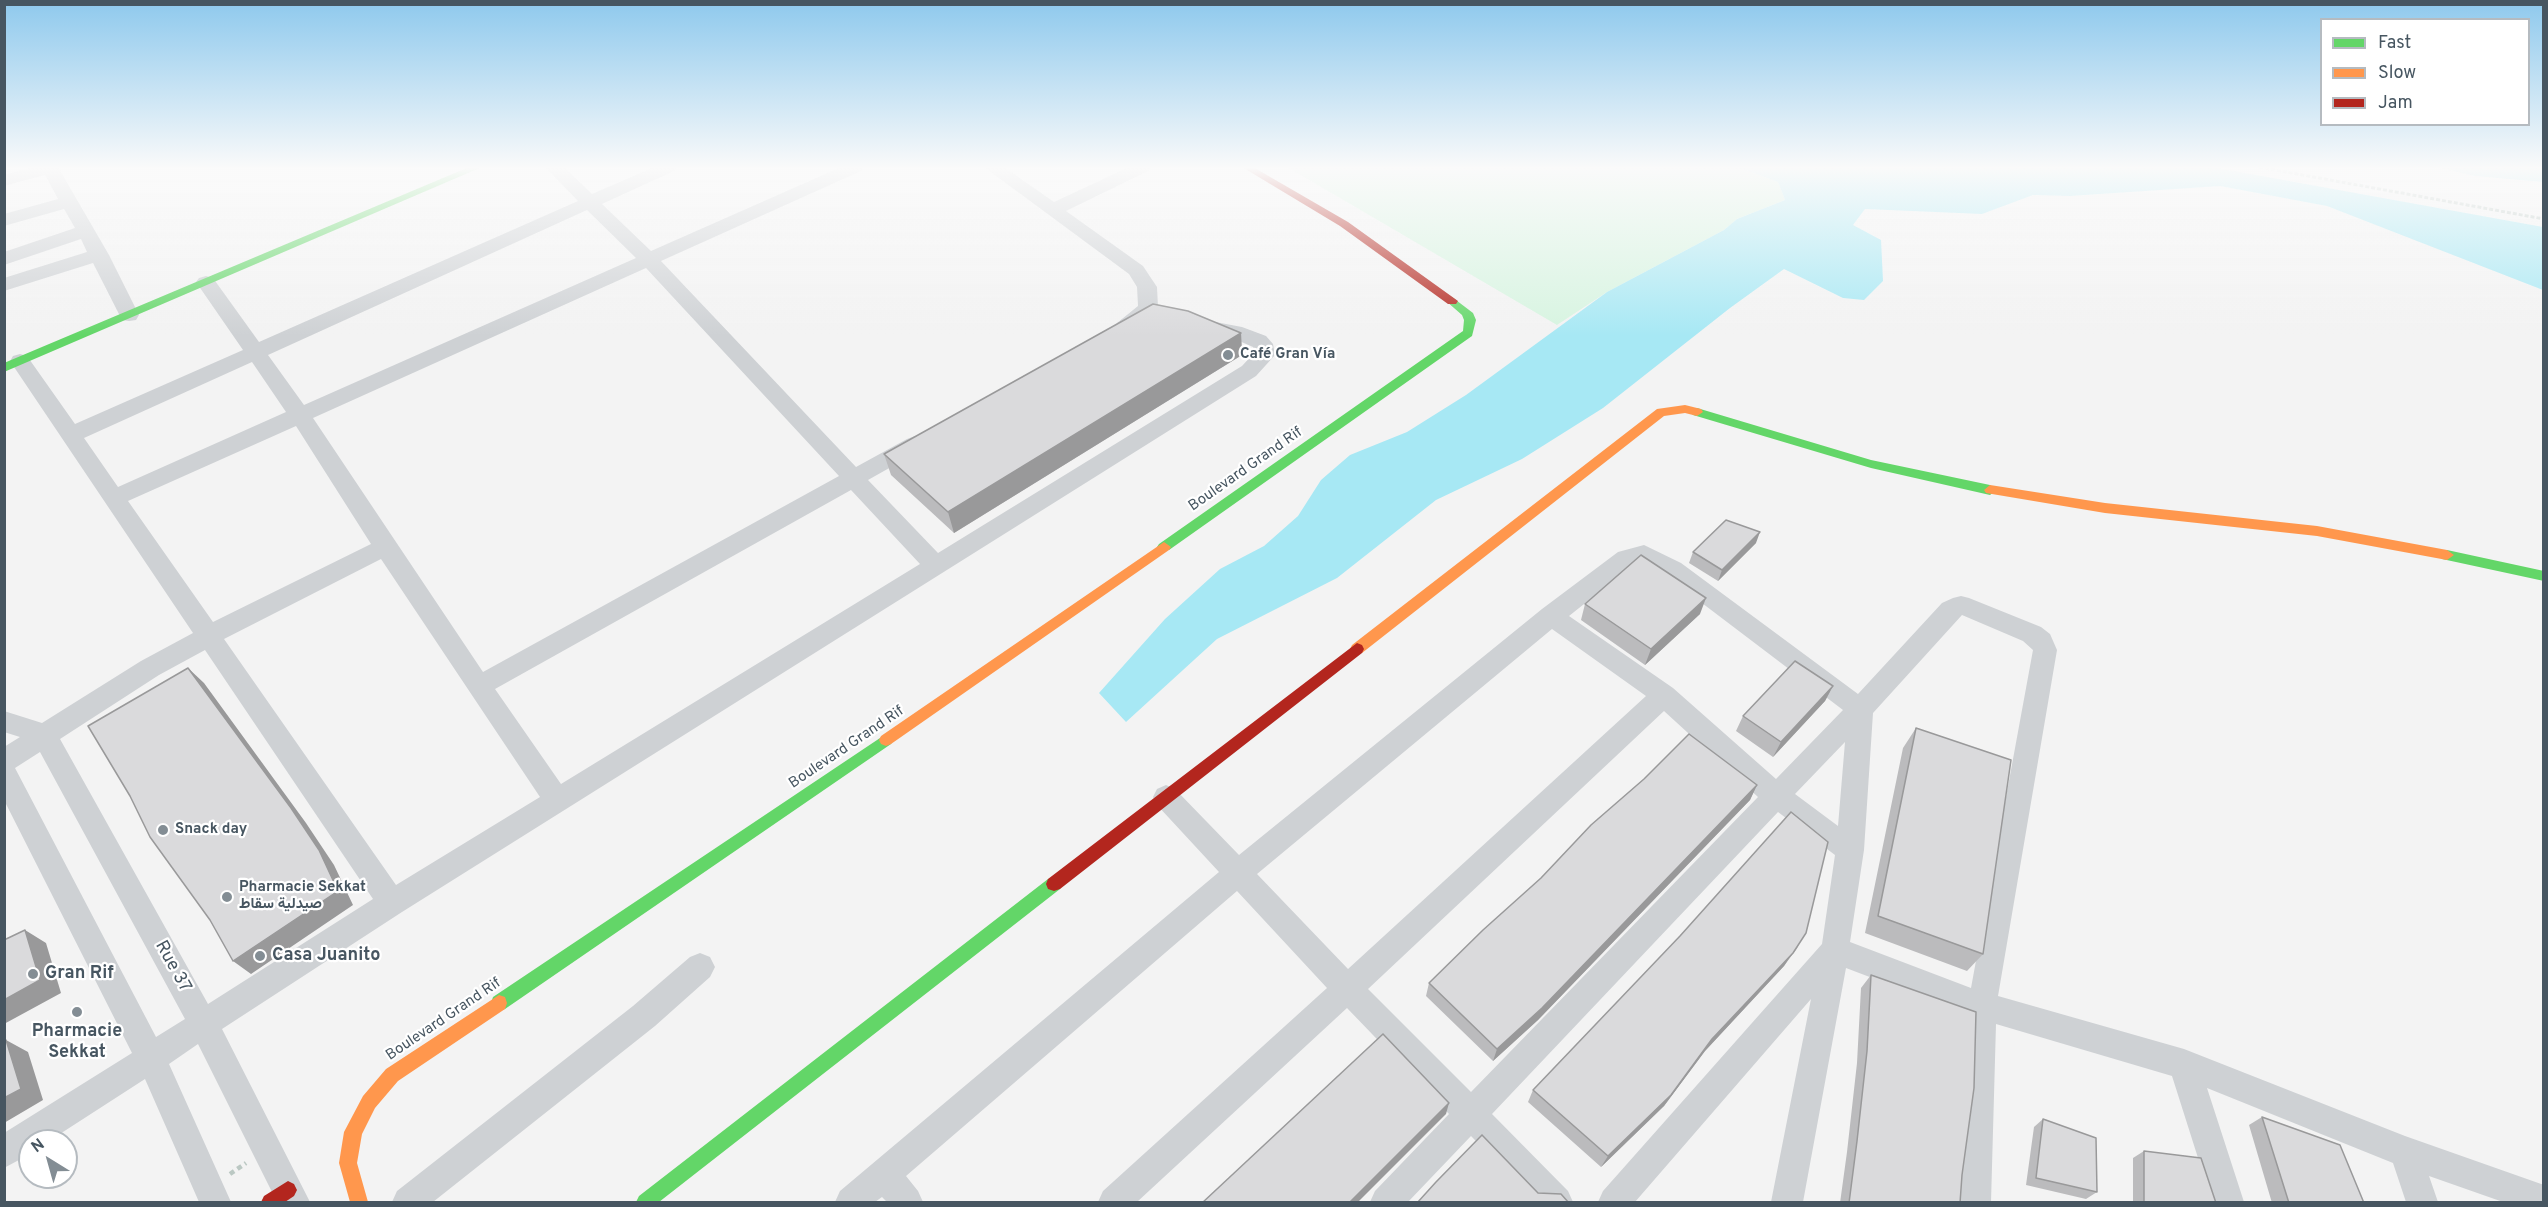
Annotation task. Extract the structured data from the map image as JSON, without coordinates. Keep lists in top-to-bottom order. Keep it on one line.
{"streets":{"main road":["Boulevard Grand Rif"],"street":["Rue 37"]},"places":["Café Gran Vía","Snack day","Pharmacie Sekkat صيدلية سقاط","Casa Juanito","Gran Rif","Pharmacie Sekkat"],"legend":["Fast","Slow","Jam"],"north":"top left"}
